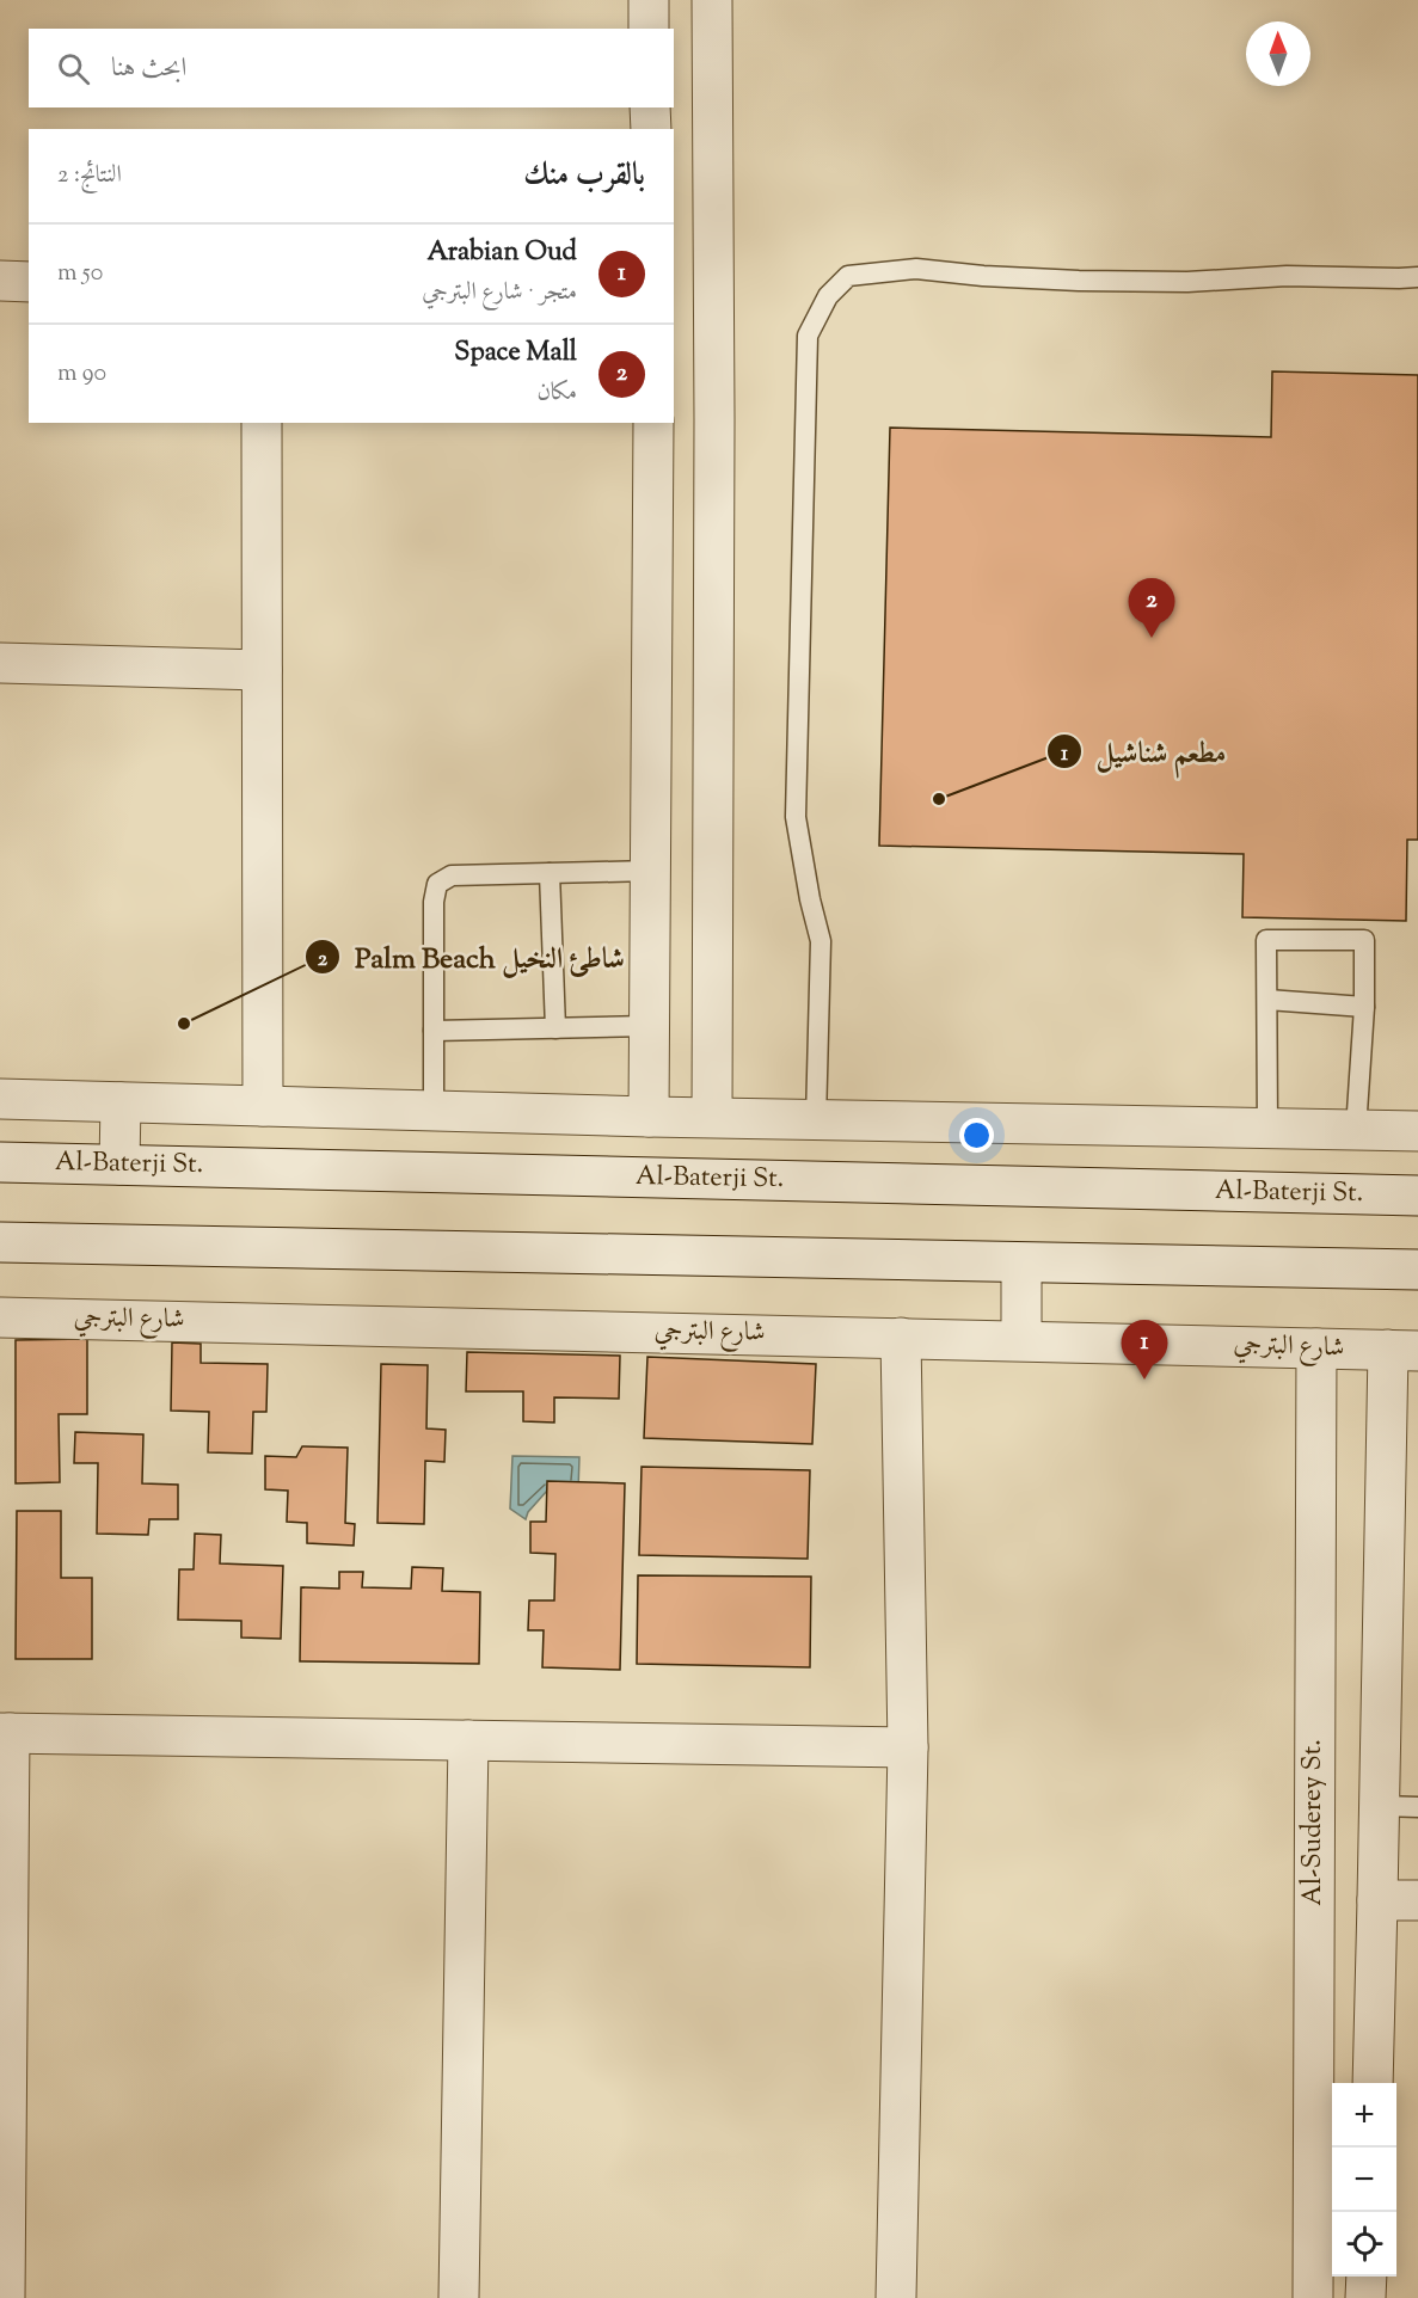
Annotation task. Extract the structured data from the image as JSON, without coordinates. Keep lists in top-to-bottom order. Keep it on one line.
{"streets":{"street":["Al-Baterji St.","شارع البترجي","Al-Suderey St."]},"crossings":[["شارع البترجي","Al-Suderey St."]],"places":["مطعم شناشيل","Palm Beach شاطئ النخيل"],"north":"top","page":{"search":"ابحث هنا","heading":["بالقرب منك","النتائج: 2"],"list":[{"mark":"1","name":"Arabian Oud","note":"متجر · شارع البترجي","value":"50 m"},{"mark":"2","name":"Space Mall","note":"مكان","value":"90 m"}],"pins":["2","1"],"map_buttons":["+","−"]}}
